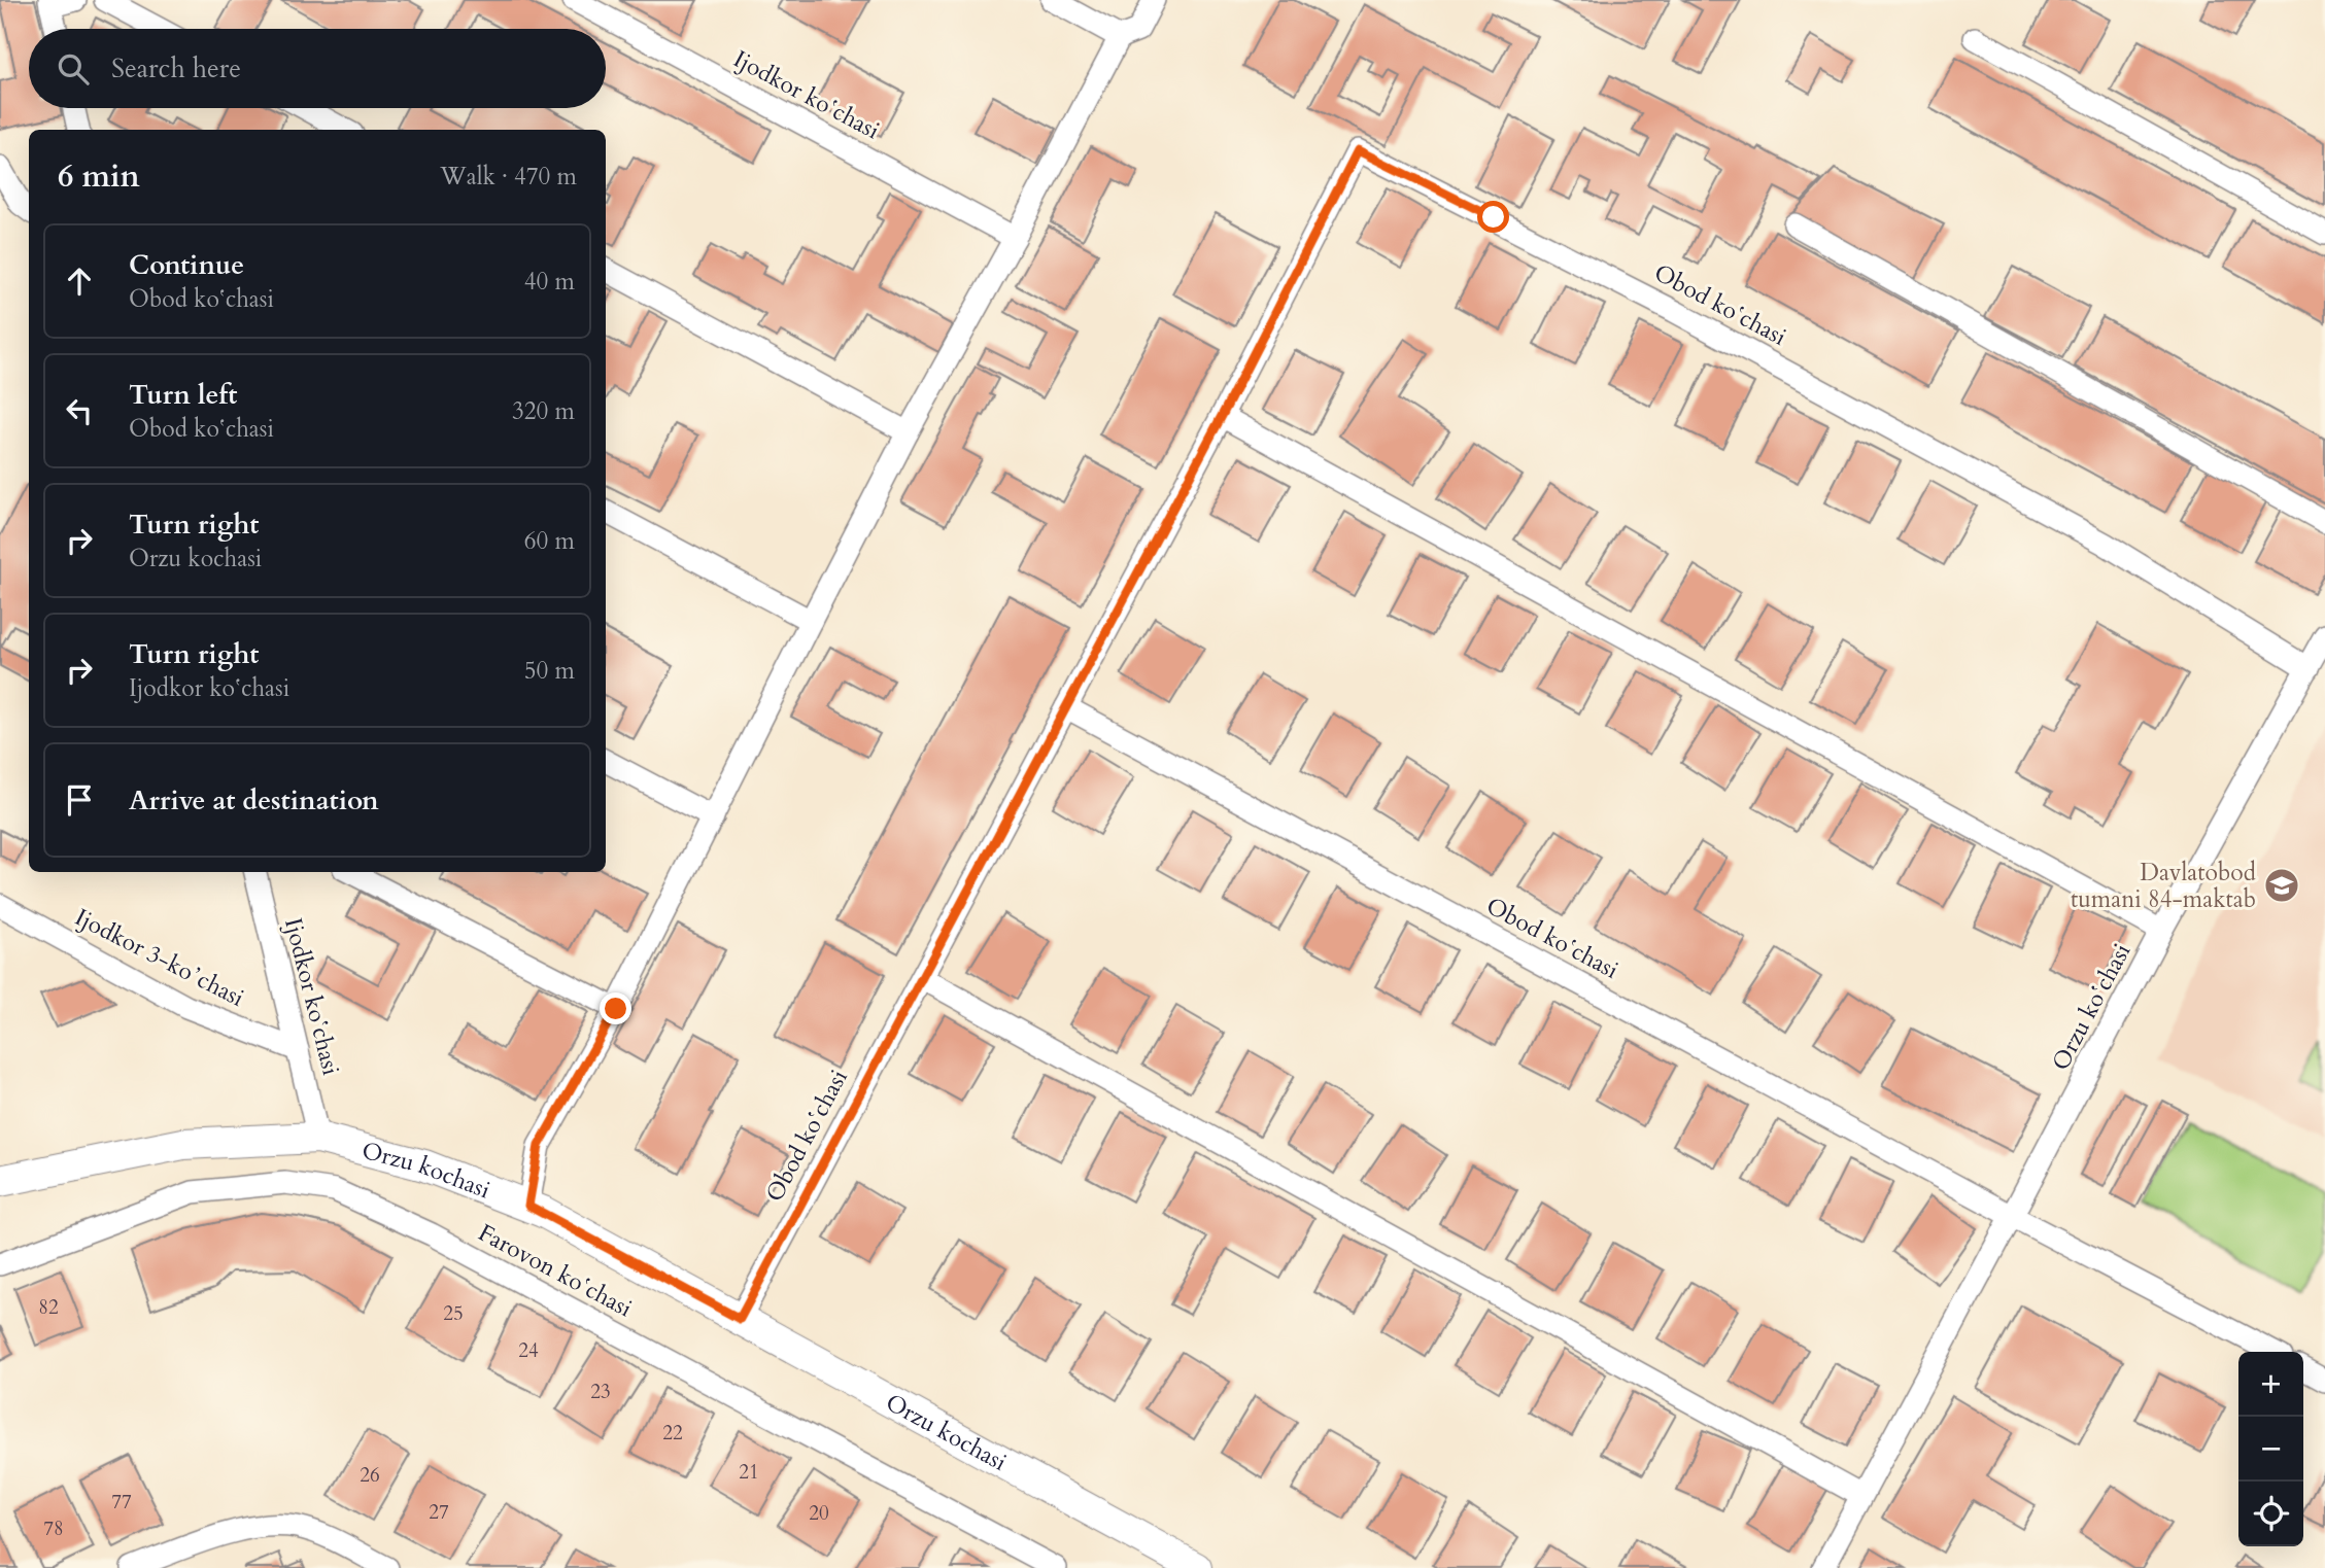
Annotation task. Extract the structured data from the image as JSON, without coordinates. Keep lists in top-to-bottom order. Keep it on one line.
{"streets":{"main road":["Orzu kochasi"],"street":["Ijodkor koʻchasi","Obod koʻchasi","Ijodkor 3-koʼchasi","Orzu koʻchasi","Farovon koʻchasi"]},"crossings":[["Ijodkor koʻchasi","Ijodkor 3-koʼchasi"],["Ijodkor koʻchasi","Orzu kochasi"],["Obod koʻchasi","Orzu koʻchasi"],["Obod koʻchasi","Orzu kochasi"]],"places":{"school or university":["Davlatobod tumani 84-maktab"]},"house_numbers":["82","25","24","23","22","21","26","77","27","20","78"],"page":{"search":"Search here","heading":["6 min","Walk · 470 m"],"list":[["Continue","Obod koʻchasi","40 m"],["Turn left","Obod koʻchasi","320 m"],["Turn right","Orzu kochasi","60 m"],["Turn right","Ijodkor koʻchasi","50 m"],"Arrive at destination"],"map_buttons":["+","−"]}}
